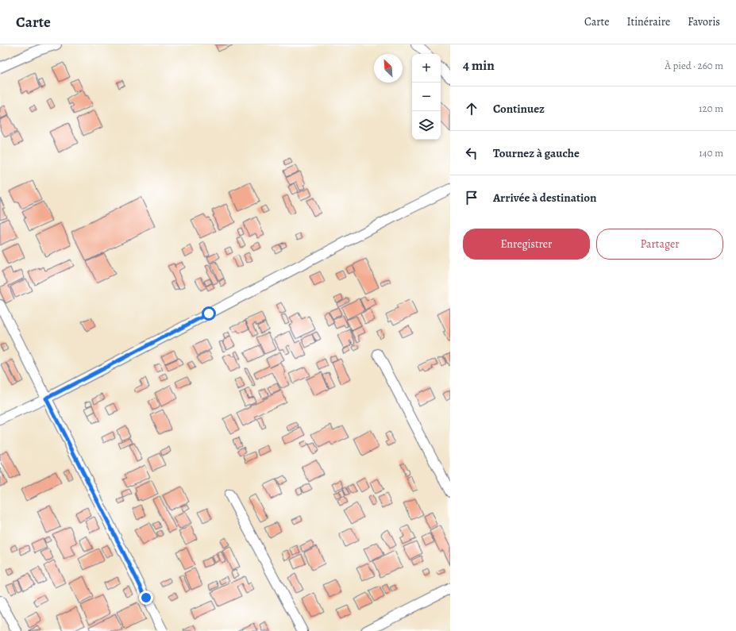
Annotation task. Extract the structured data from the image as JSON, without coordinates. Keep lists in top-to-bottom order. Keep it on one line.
{"north":"top left","page":{"header":"Carte","nav":["Carte","Itinéraire","Favoris"],"heading":["4 min","À pied · 260 m"],"map_buttons":["+","−"],"list":[["Continuez","120 m"],["Tournez à gauche","140 m"],"Arrivée à destination"],"buttons":["Enregistrer","Partager"]}}
